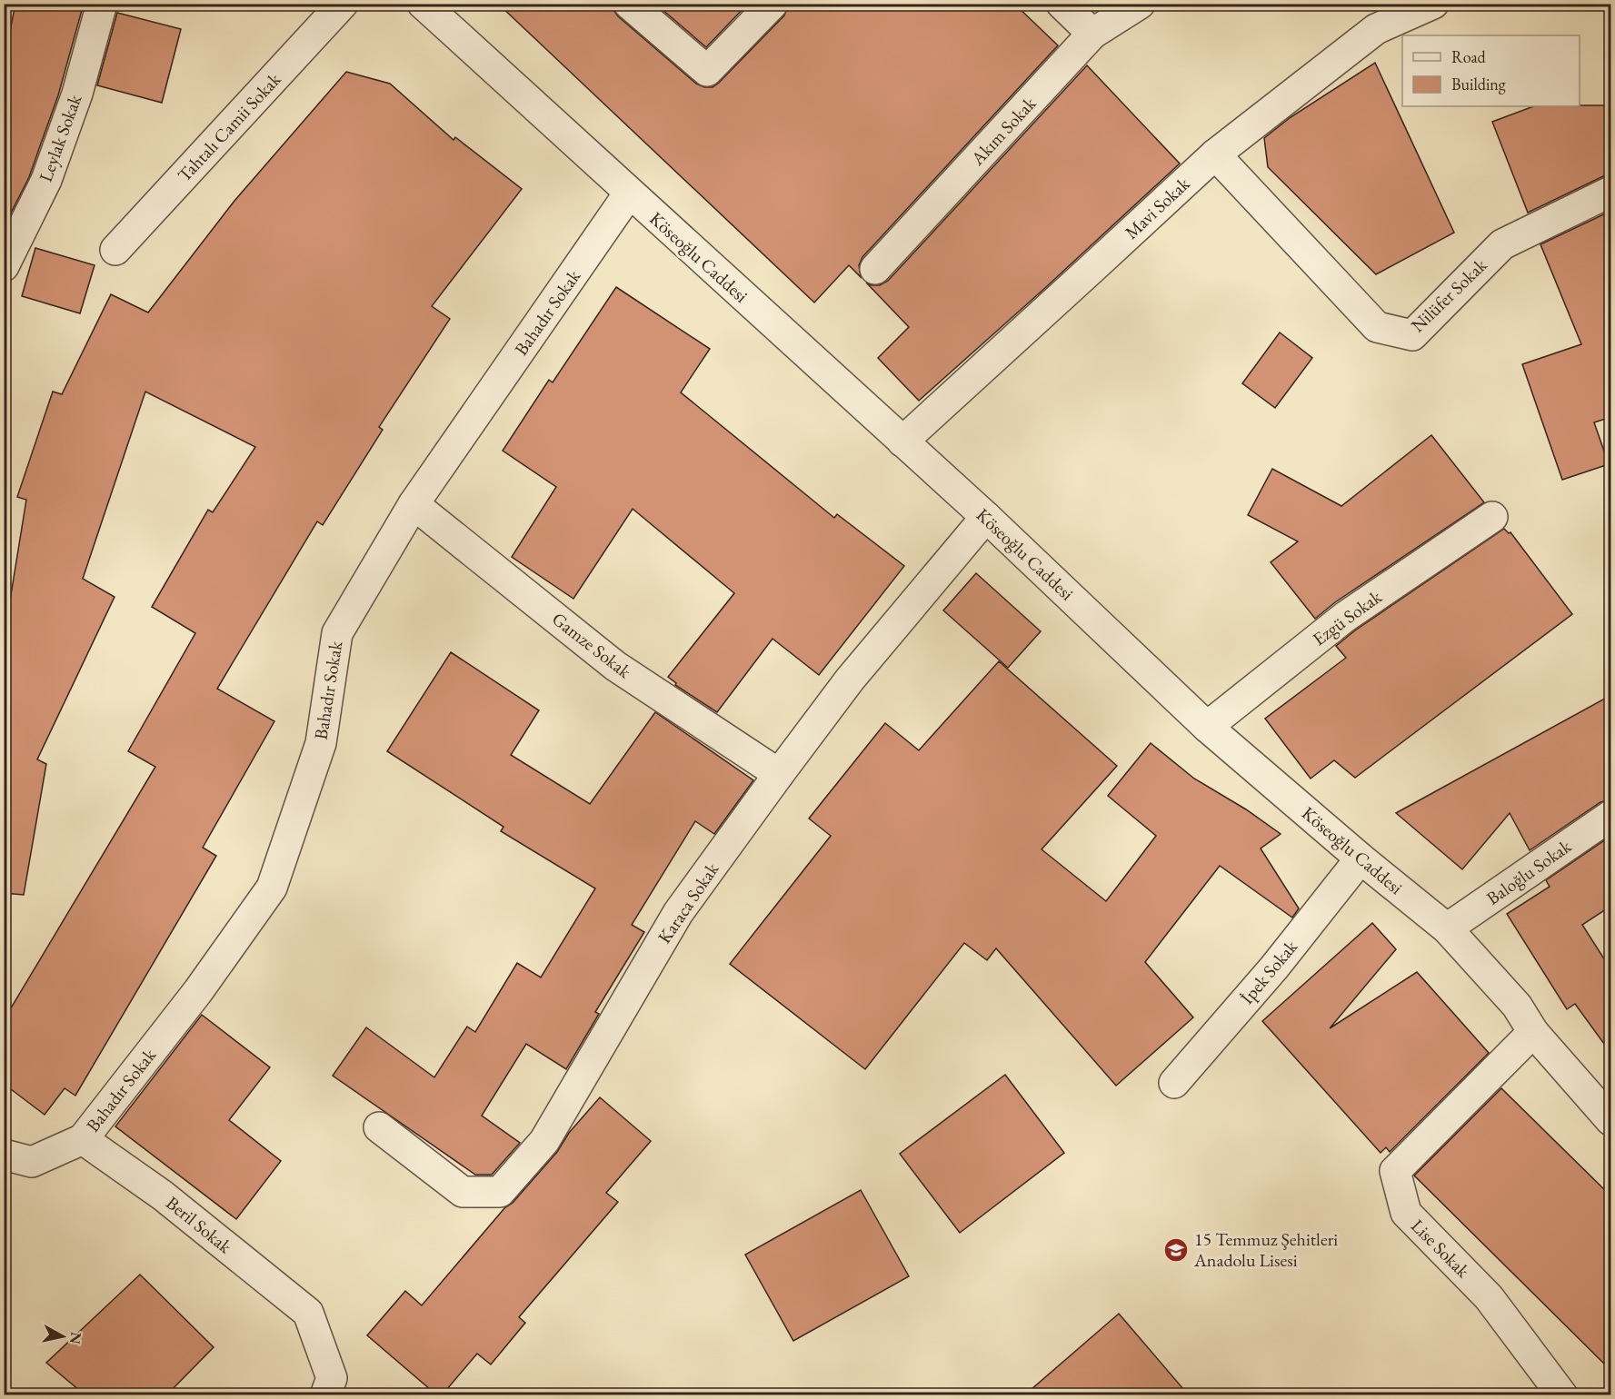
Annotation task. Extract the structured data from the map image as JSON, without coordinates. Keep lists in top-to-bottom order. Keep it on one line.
{"streets":{"street":["Tahtalı Camii Sokak","Akım Sokak","Leylak Sokak","Mavi Sokak","Köseoğlu Caddesi","Nilüfer Sokak","Bahadır Sokak","Ezgü Sokak","Gamze Sokak","Baloğlu Sokak","Karaca Sokak","İpek Sokak","Beril Sokak","Lise Sokak"]},"crossings":[["Mavi Sokak","Köseoğlu Caddesi"],["Mavi Sokak","Nilüfer Sokak"],["Köseoğlu Caddesi","Bahadır Sokak"],["Köseoğlu Caddesi","Ezgü Sokak"],["Köseoğlu Caddesi","Baloğlu Sokak"],["Köseoğlu Caddesi","Karaca Sokak"],["Köseoğlu Caddesi","İpek Sokak"],["Köseoğlu Caddesi","Lise Sokak"],["Bahadır Sokak","Gamze Sokak"],["Bahadır Sokak","Beril Sokak"],["Gamze Sokak","Karaca Sokak"]],"places":{"school or university":["15 Temmuz Şehitleri Anadolu Lisesi"]},"legend":["Road","Building"],"north":"right"}
